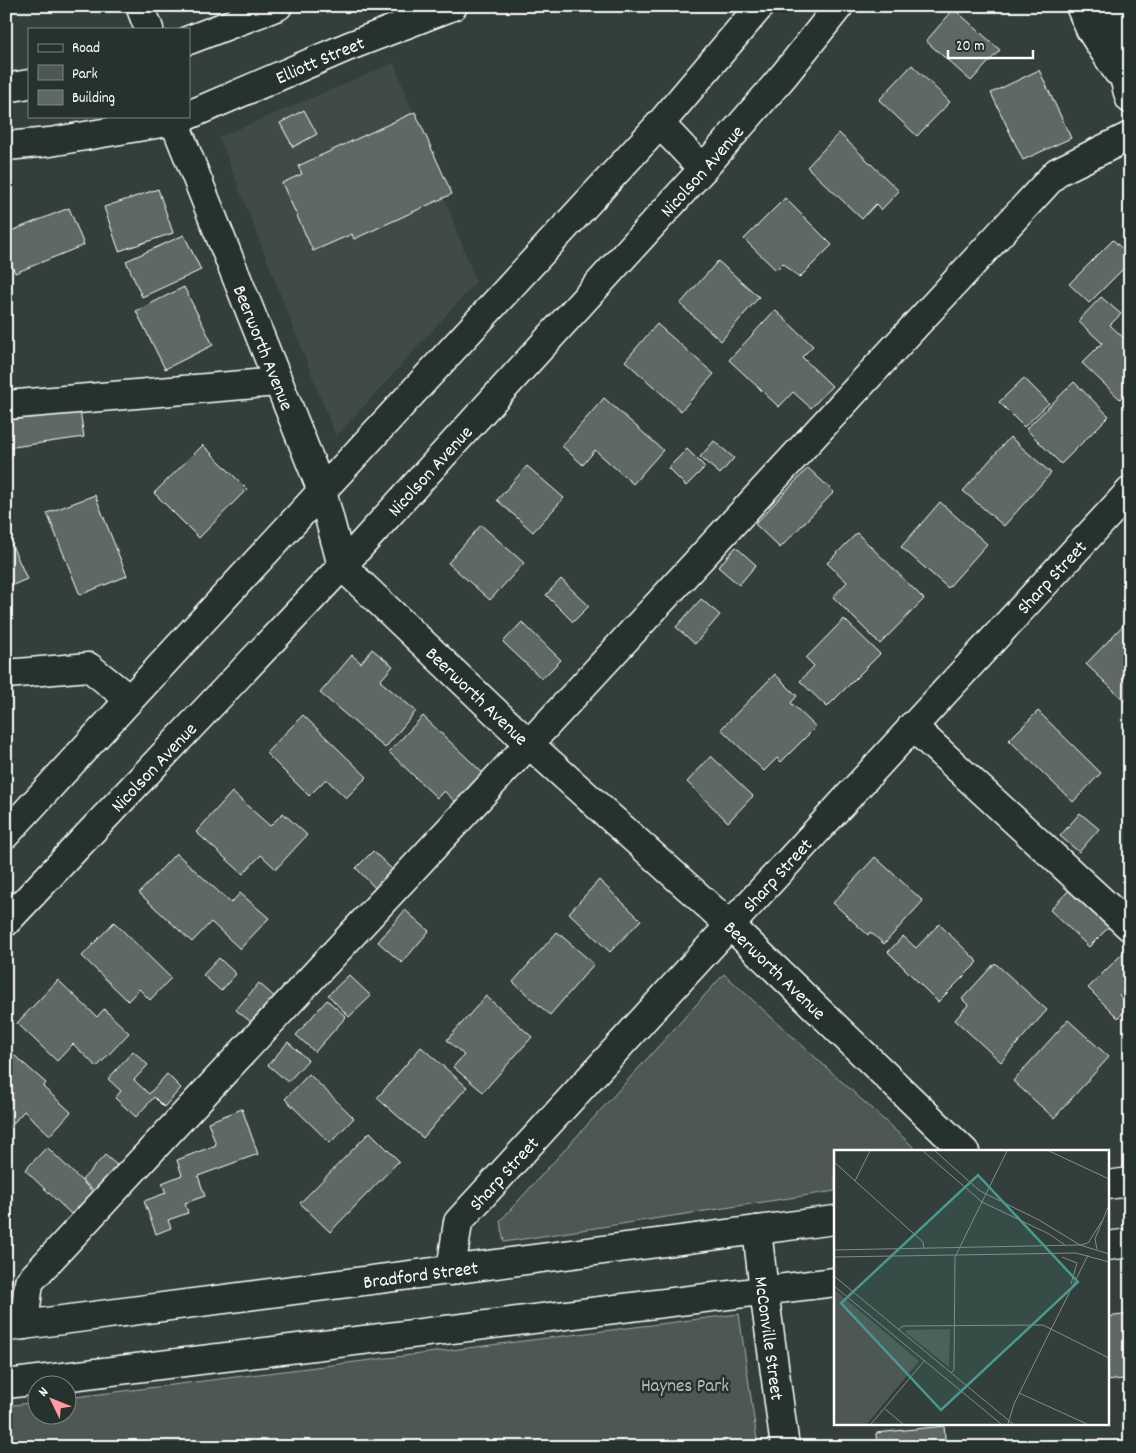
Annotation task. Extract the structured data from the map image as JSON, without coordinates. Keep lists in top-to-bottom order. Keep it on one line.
{"streets":{"street":["Elliott Street","Nicolson Avenue","Beerworth Avenue","Sharp Street","Bradford Street","McConville Street"]},"crossings":[["Nicolson Avenue","Beerworth Avenue"],["Beerworth Avenue","Sharp Street"],["Sharp Street","Bradford Street"],["Bradford Street","McConville Street"]],"parks":["Haynes Park"],"legend":["Road","Park","Building"],"scale_bar":"20 m","north":"top left"}
